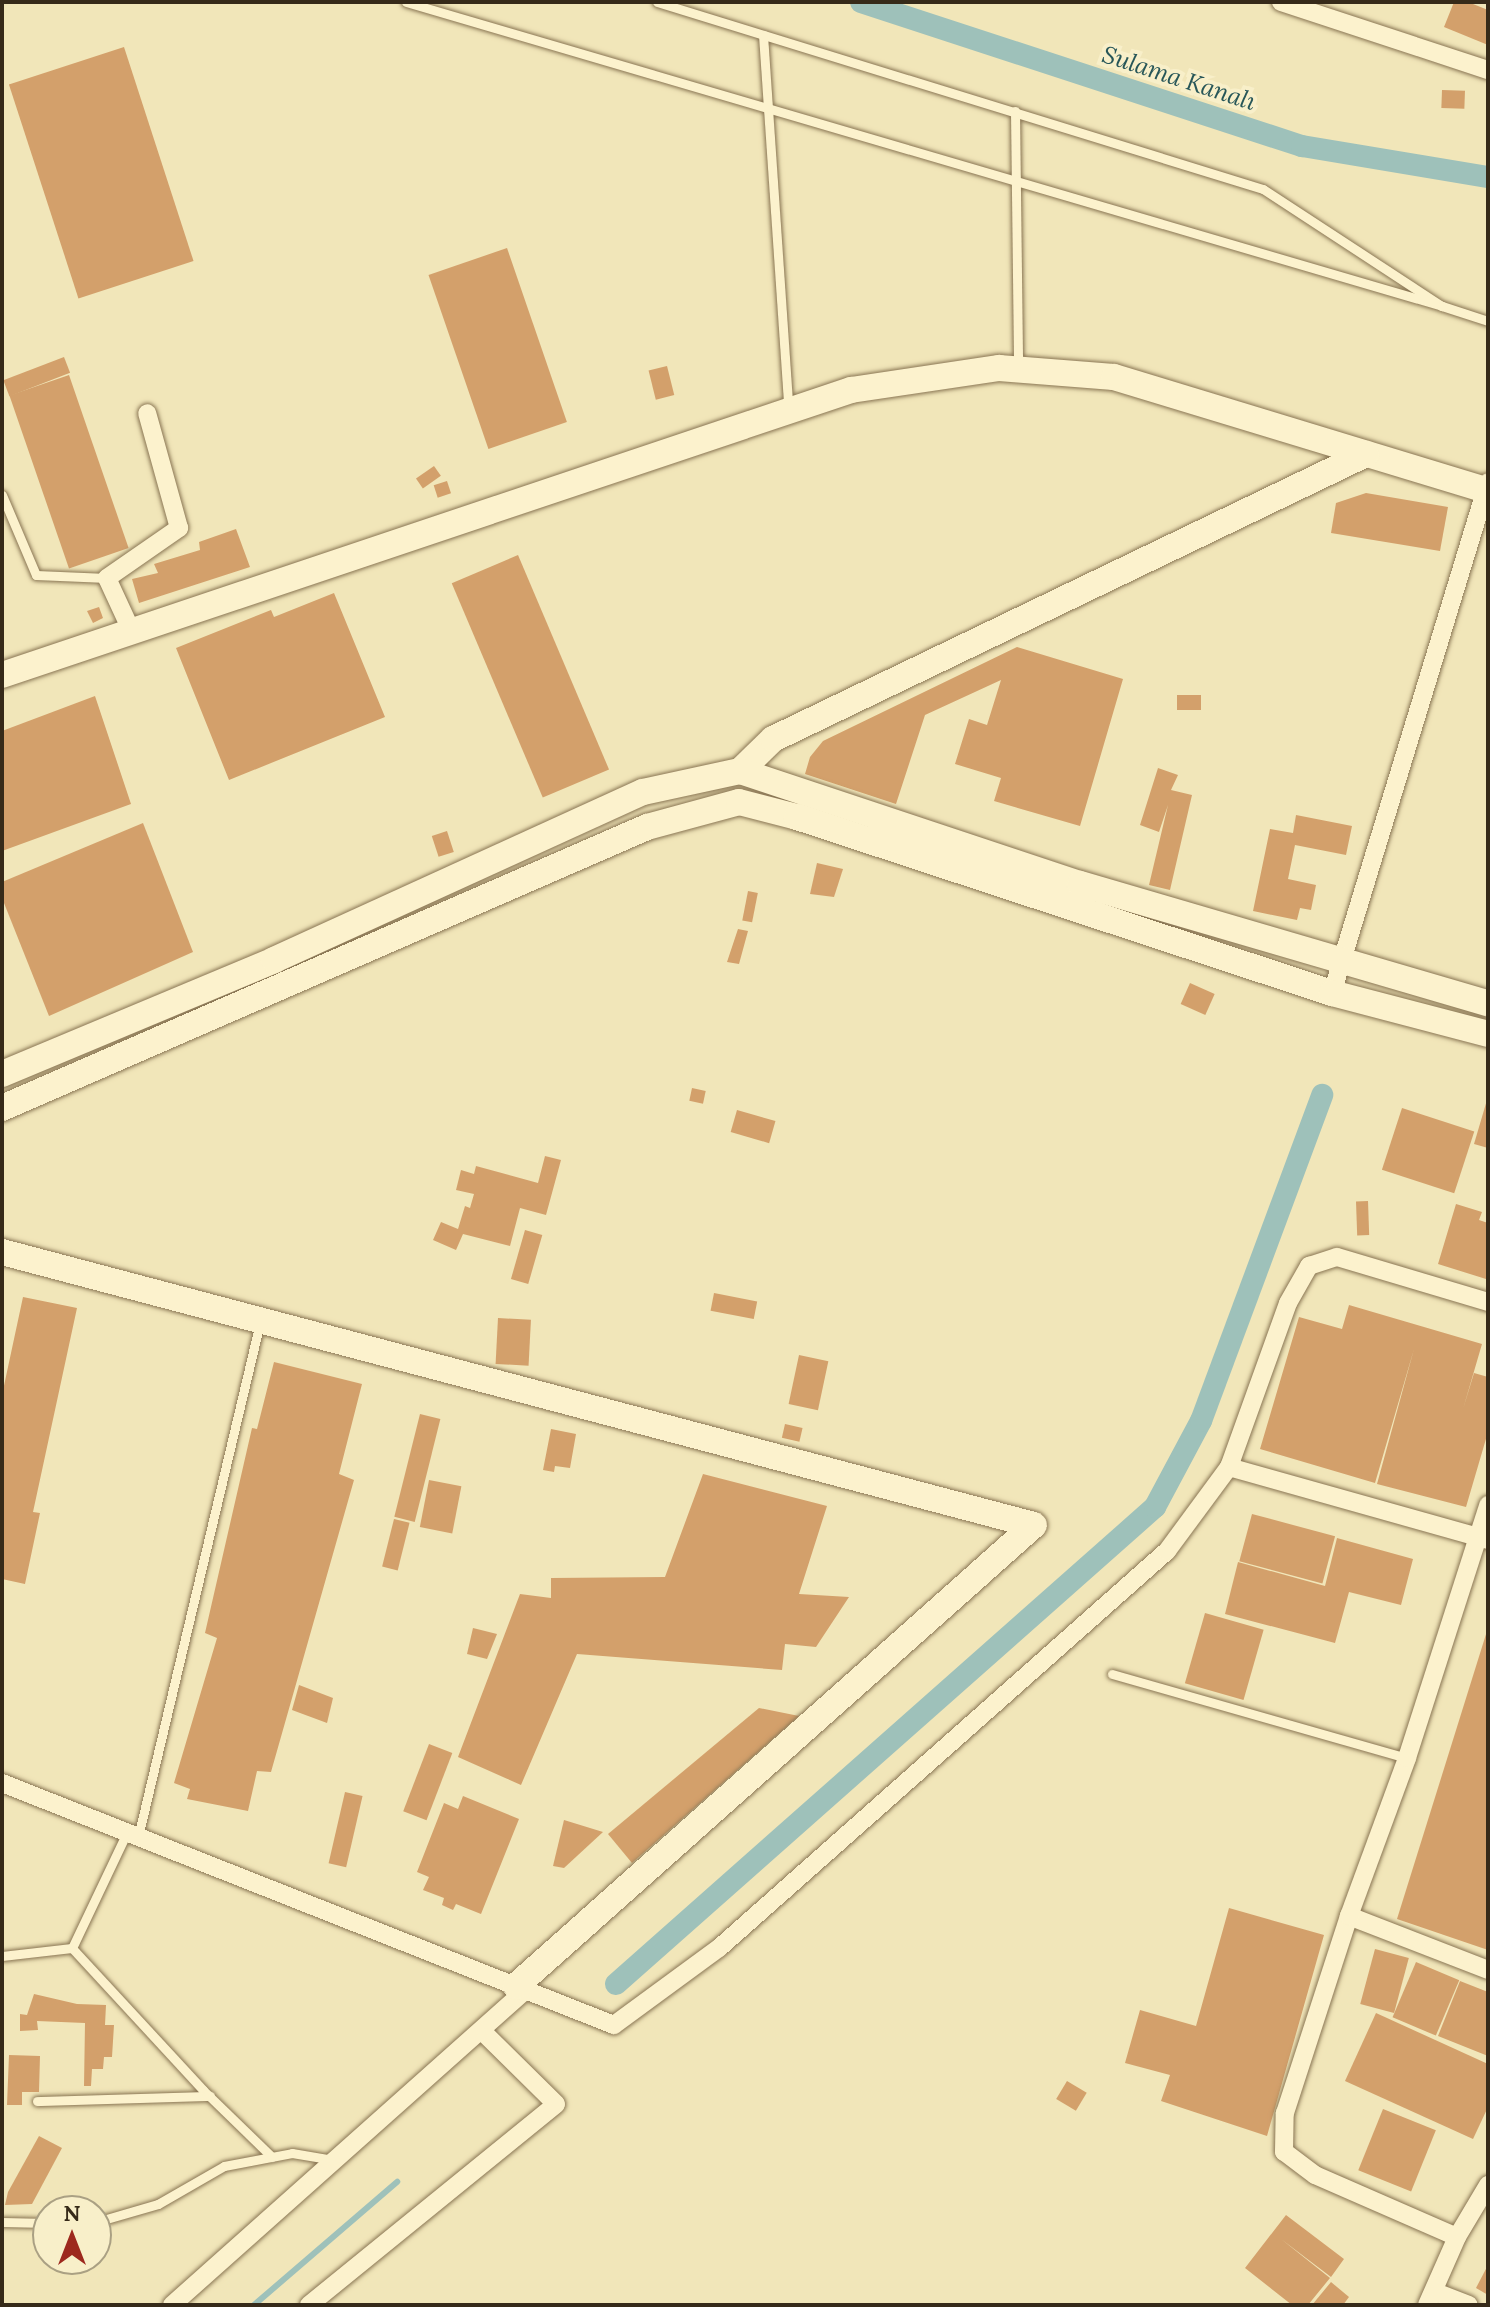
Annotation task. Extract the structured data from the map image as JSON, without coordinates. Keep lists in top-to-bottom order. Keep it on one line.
{"water":["Sulama Kanalı"],"north":"top"}
